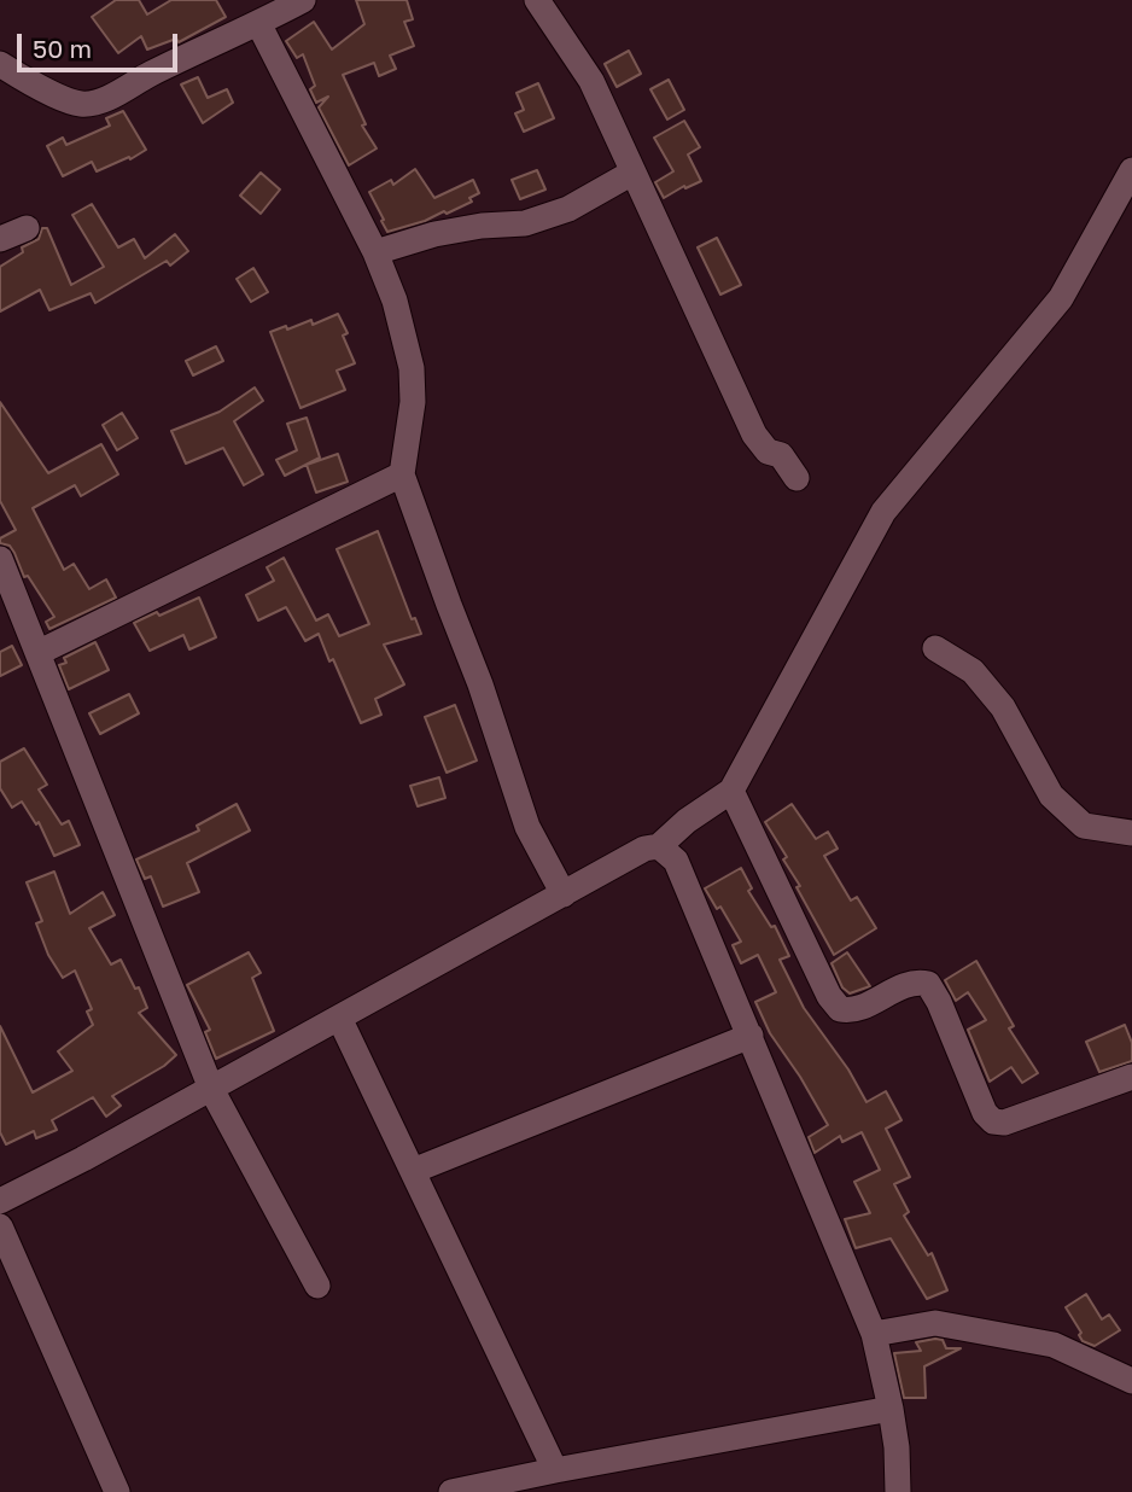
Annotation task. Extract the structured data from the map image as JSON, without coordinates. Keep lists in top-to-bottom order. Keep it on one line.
{"scale_bar":"50 m"}
